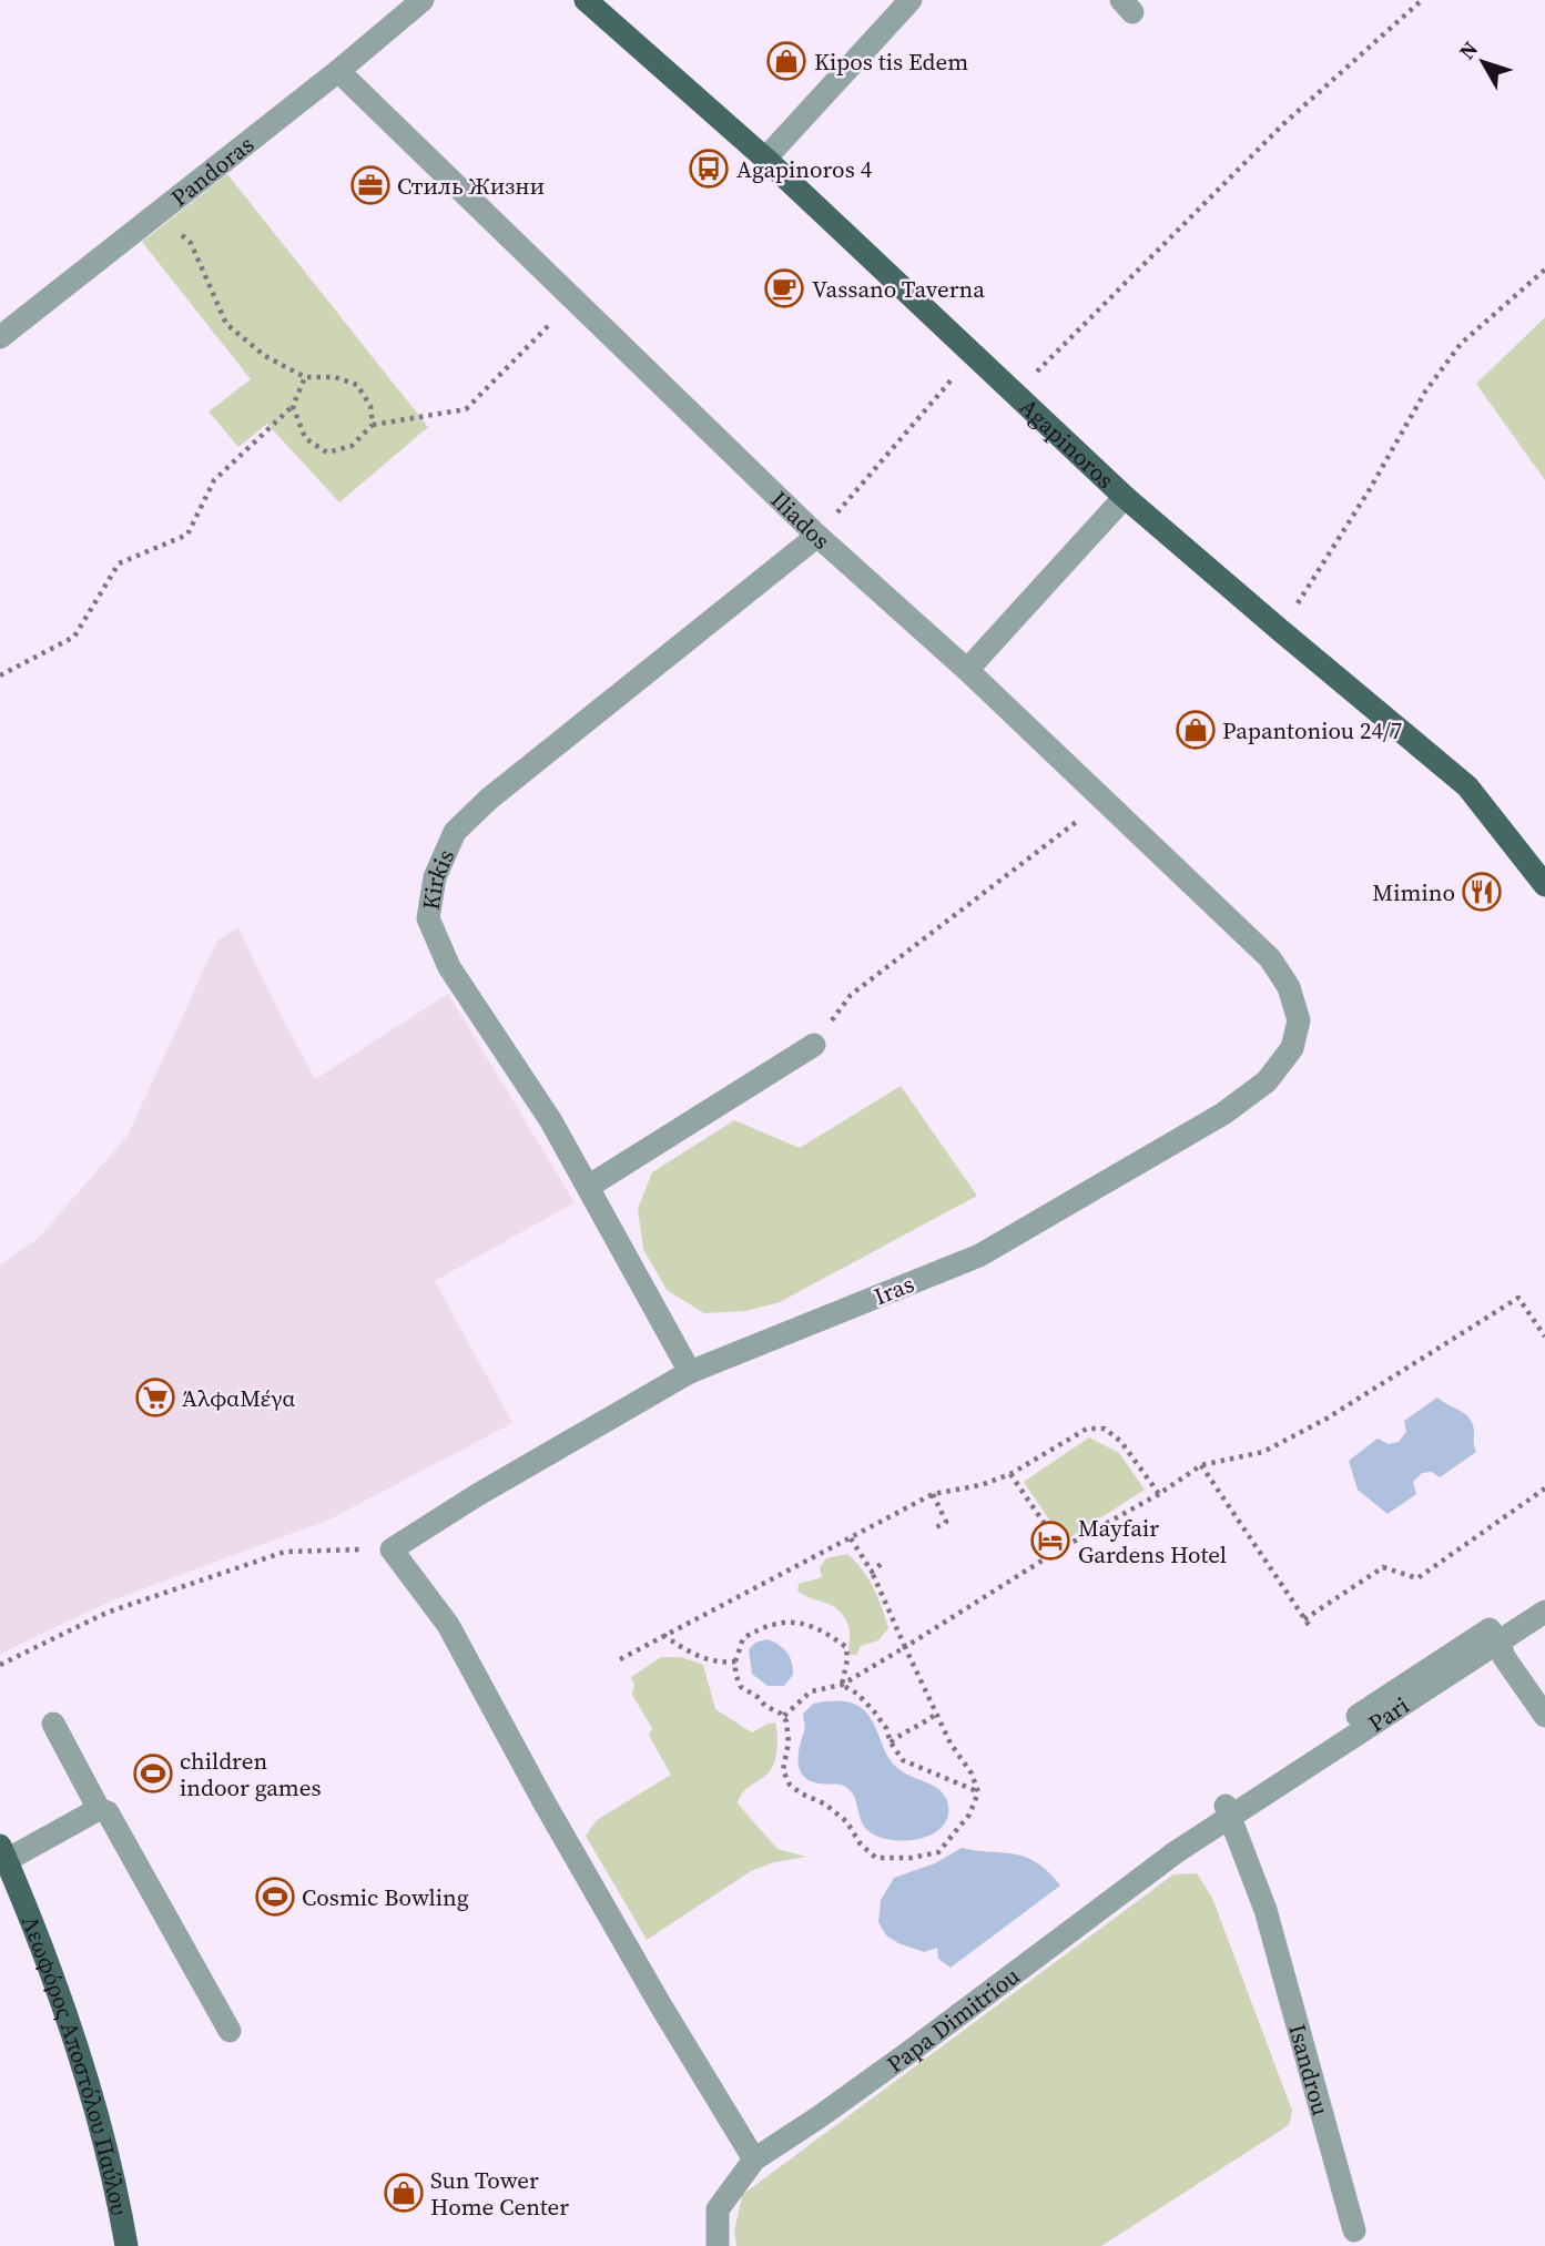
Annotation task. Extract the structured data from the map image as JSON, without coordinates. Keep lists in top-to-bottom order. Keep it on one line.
{"streets":{"main road":["Agapinoros","Λεωφόρος Αποστόλου Παύλου"],"street":["Pandoras","Iliados","Kirkis","Iras","Pari","Papa Dimitriou","Isandrou"]},"crossings":[["Pandoras","Iliados"],["Iliados","Kirkis"],["Iliados","Iras"],["Kirkis","Iras"],["Pari","Papa Dimitriou"],["Pari","Isandrou"],["Papa Dimitriou","Isandrou"]],"places":{"shop":["Kipos tis Edem","Papantoniou 24/7","Sun Tower Home Center"],"bus stop":["Agapinoros 4"],"office":["Стиль Жизни"],"cafe":["Vassano Taverna"],"restaurant":["Mimino"],"supermarket":["ΆλφαΜέγα"],"hotel":["Mayfair Gardens Hotel"],"sports":["children indoor games","Cosmic Bowling"]},"north":"top left"}
